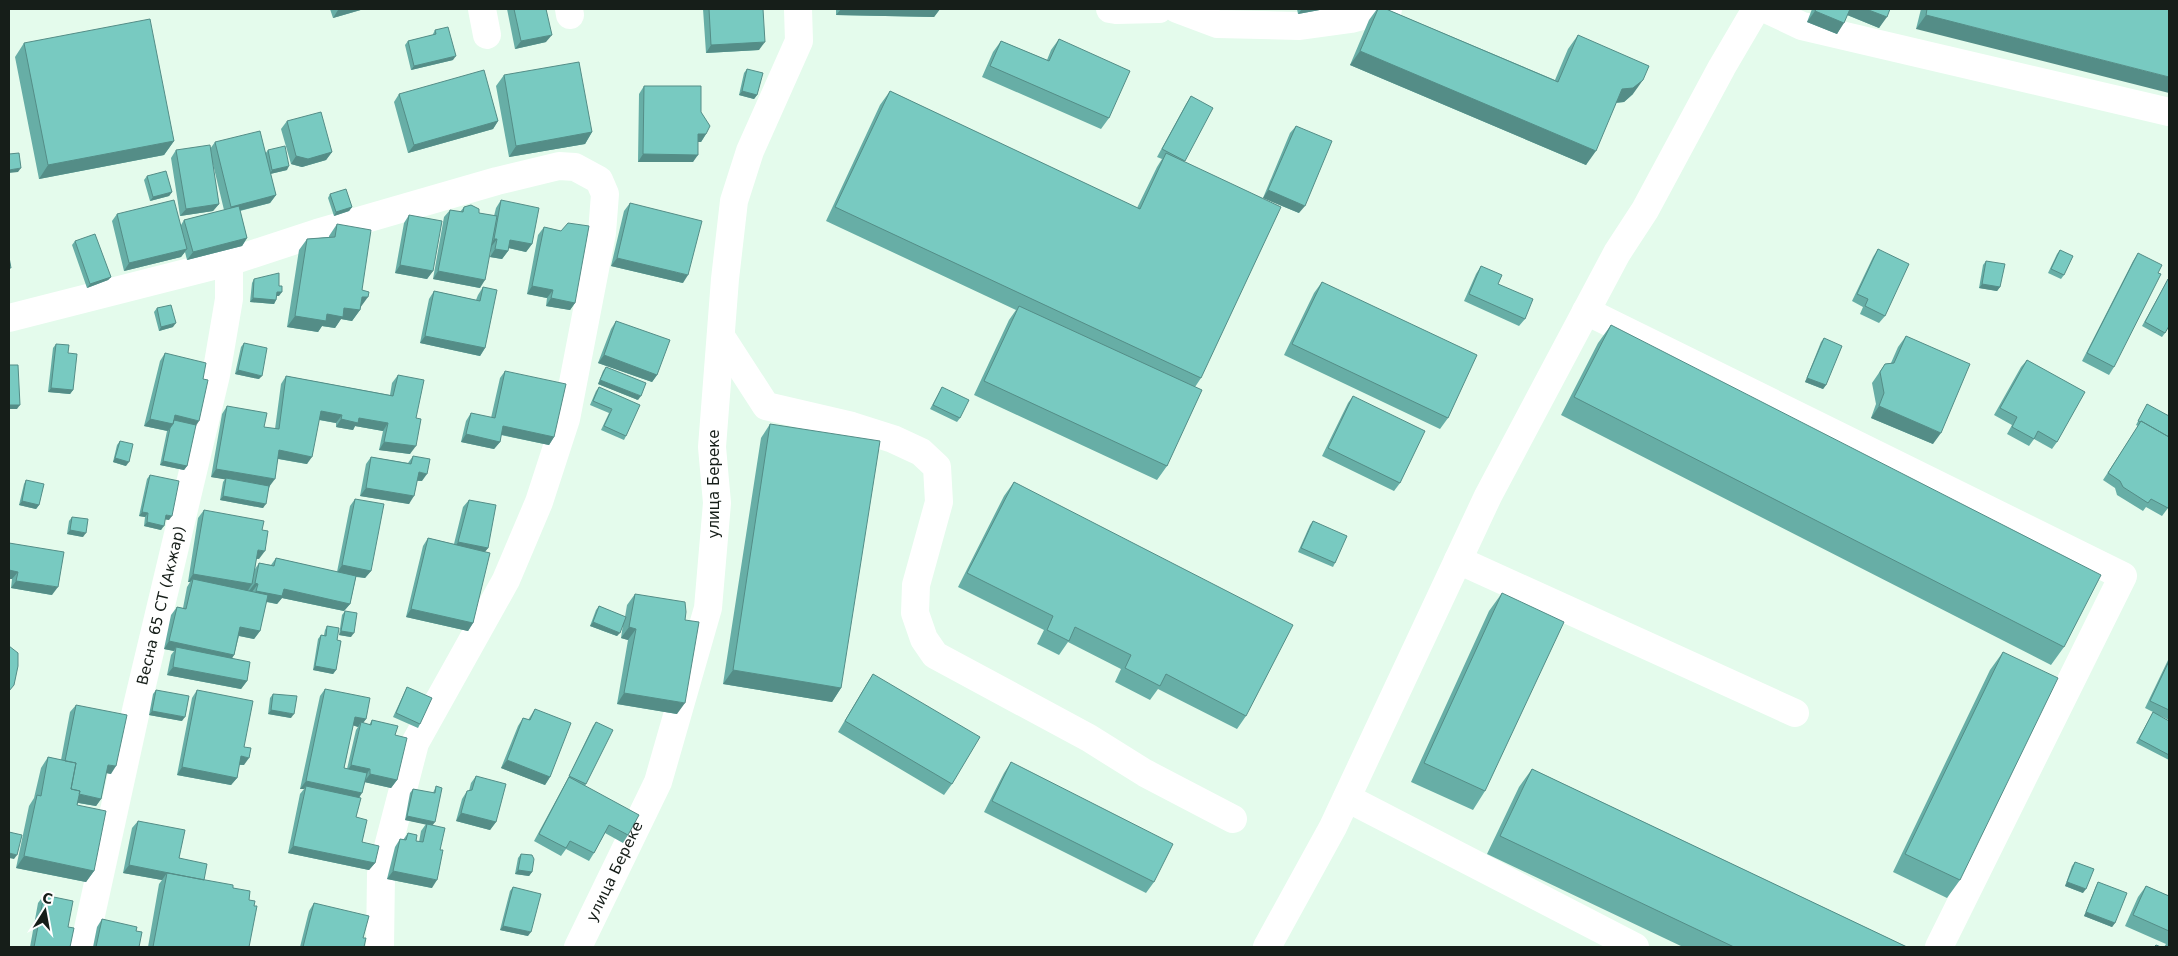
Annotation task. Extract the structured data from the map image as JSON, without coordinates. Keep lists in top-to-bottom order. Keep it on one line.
{"streets":{"street":["улица Береке","Весна 65 СТ (Акжар)"]},"north":"top"}
